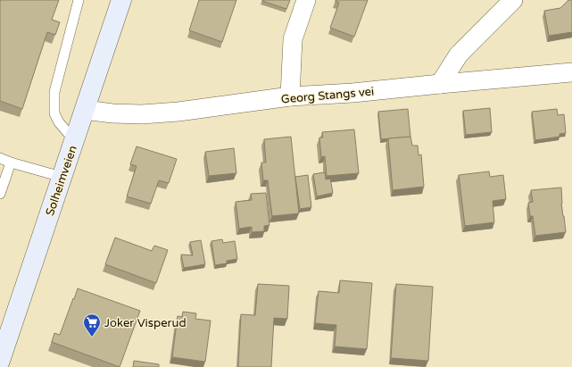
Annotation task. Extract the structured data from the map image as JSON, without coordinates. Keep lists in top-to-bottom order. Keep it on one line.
{"streets":{"main road":["Solheimveien"],"street":["Georg Stangs vei"]},"crossings":[["Georg Stangs vei","Solheimveien"]],"places":{"supermarket":["Joker Visperud"]}}
